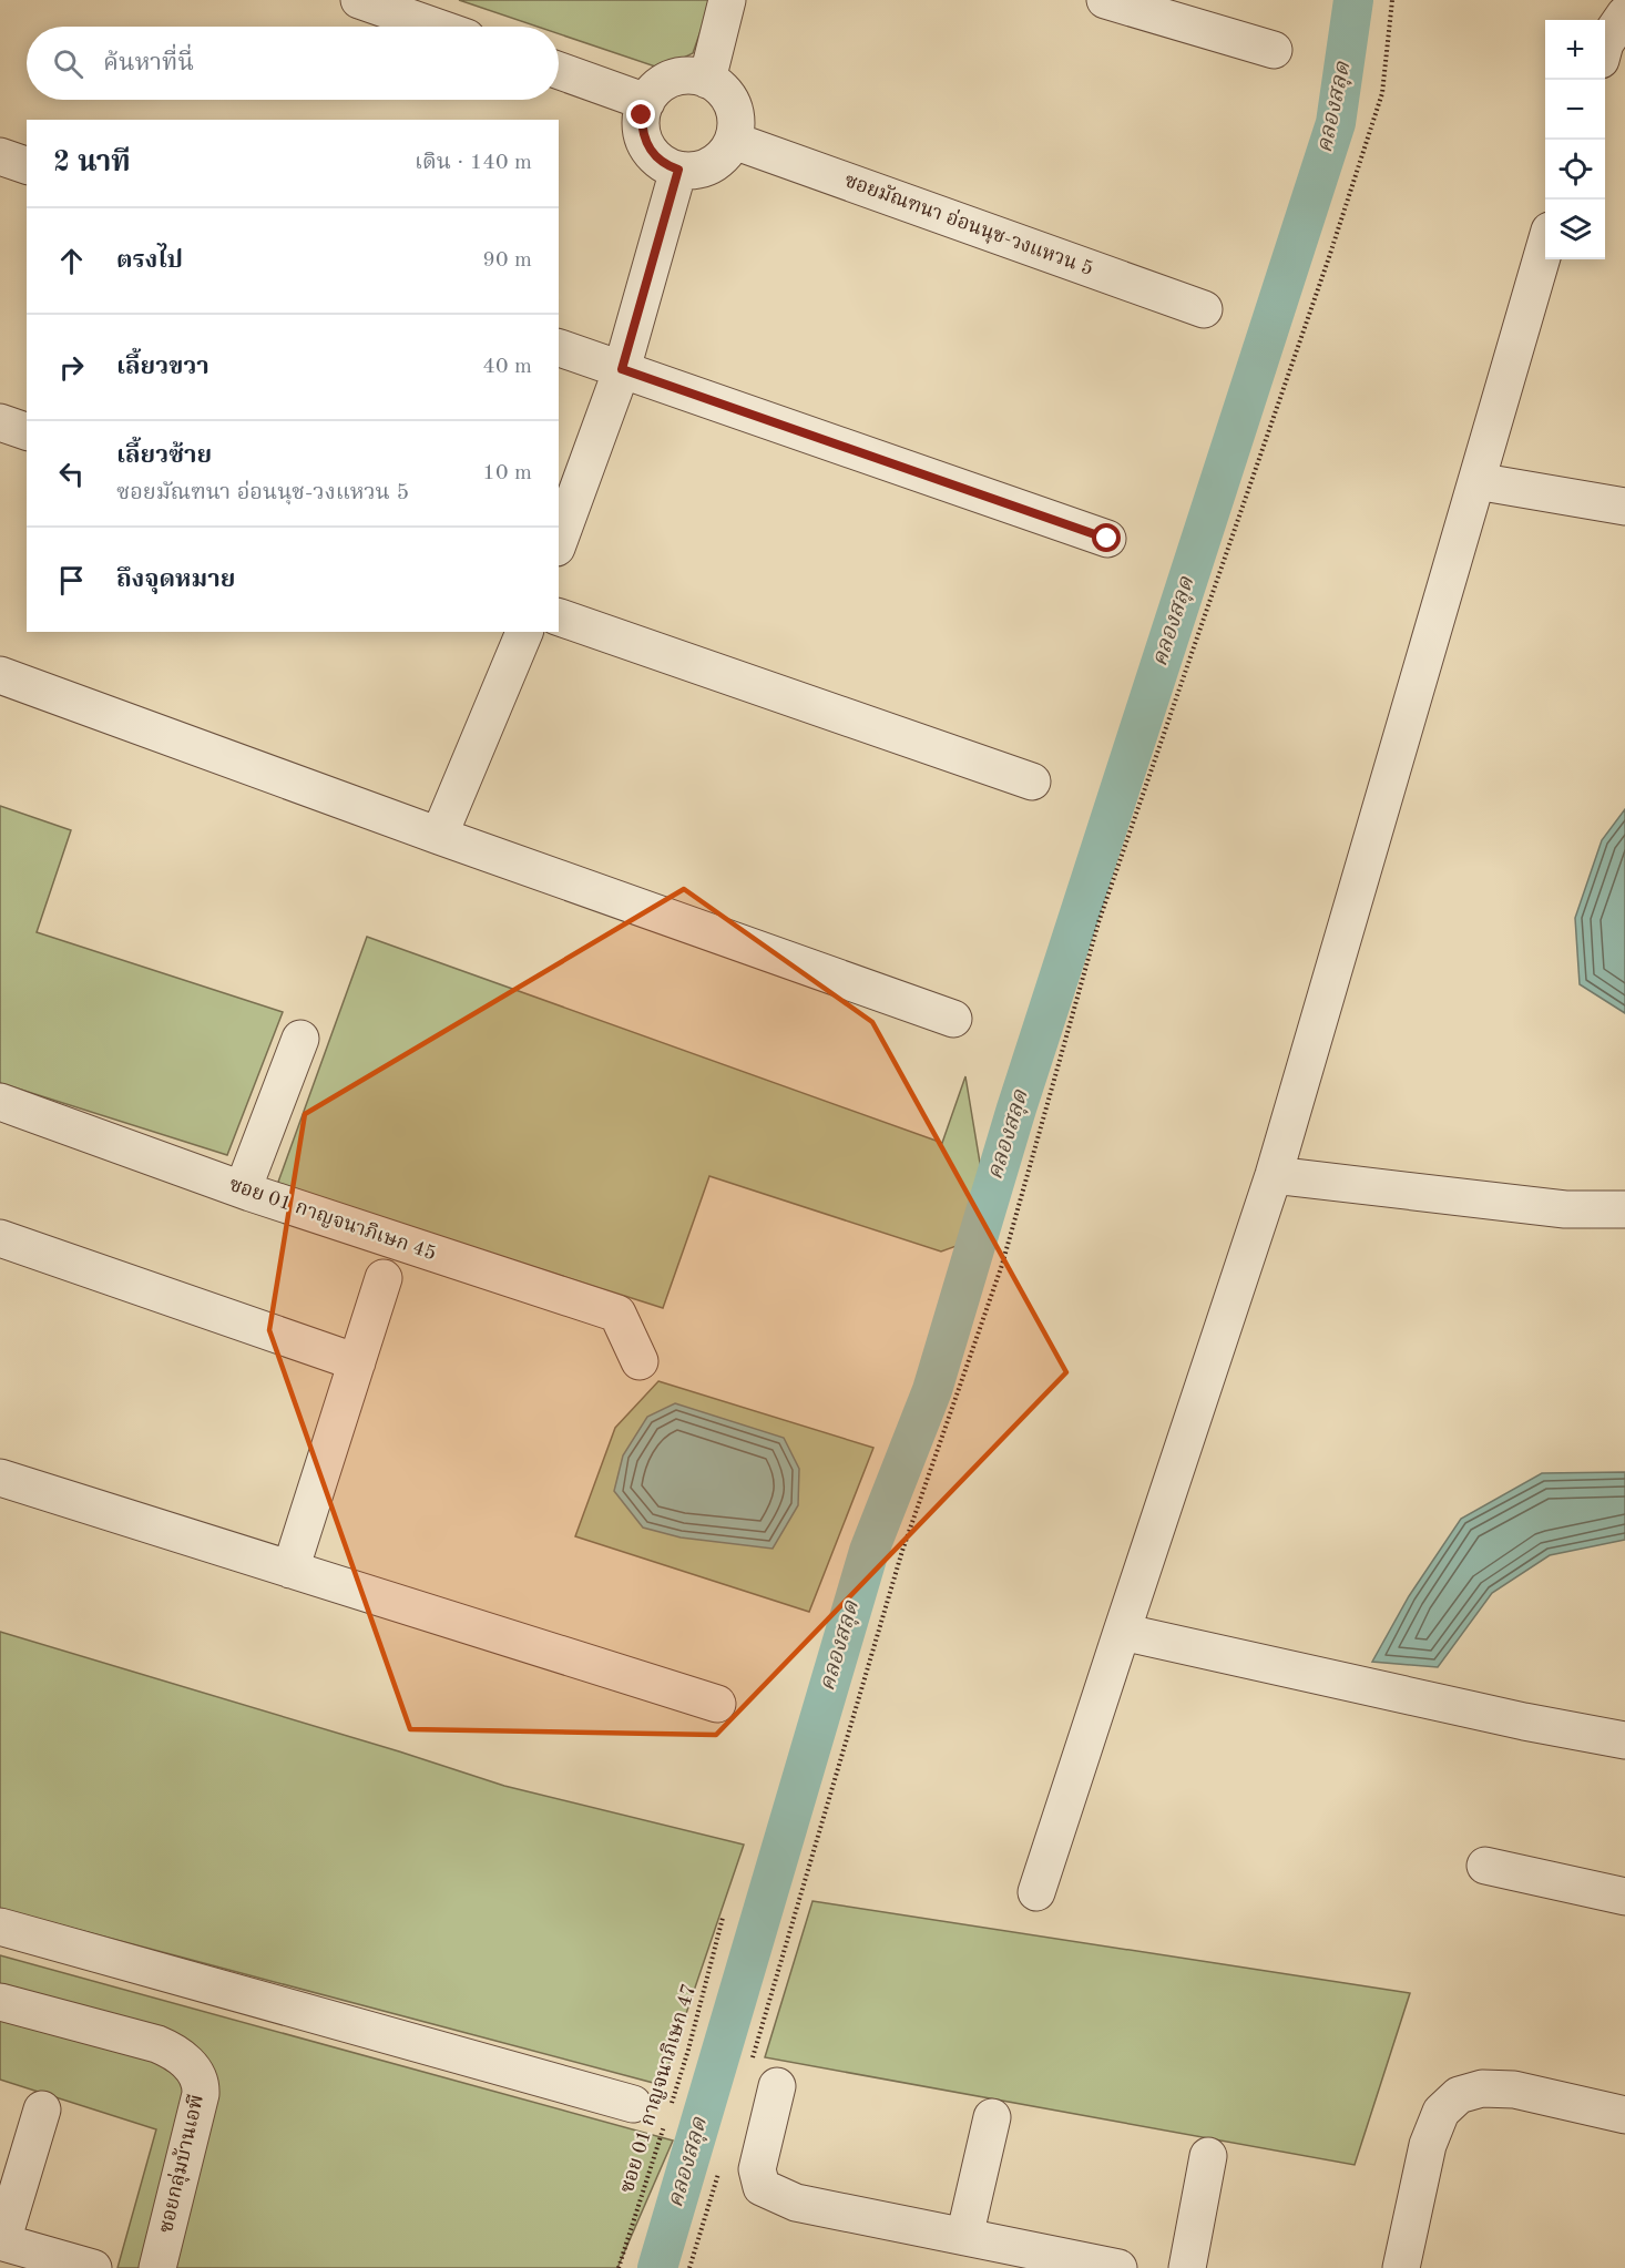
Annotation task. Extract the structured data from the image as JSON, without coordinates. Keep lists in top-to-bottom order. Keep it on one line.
{"streets":{"street":["ซอยมัณฑนา อ่อนนุช-วงแหวน 5","ซอย 01 กาญจนาภิเษก 45","ซอยกลุ่มบ้านเอพี"],"path":["ซอย 01 กาญจนาภิเษก 47"]},"water":["คลองสลุด"],"page":{"map_buttons":["+","−"],"search":"ค้นหาที่นี่","heading":["2 นาที","เดิน · 140 m"],"list":[["ตรงไป","90 m"],["เลี้ยวขวา","40 m"],["เลี้ยวซ้าย","ซอยมัณฑนา อ่อนนุช-วงแหวน 5","10 m"],"ถึงจุดหมาย"]}}
